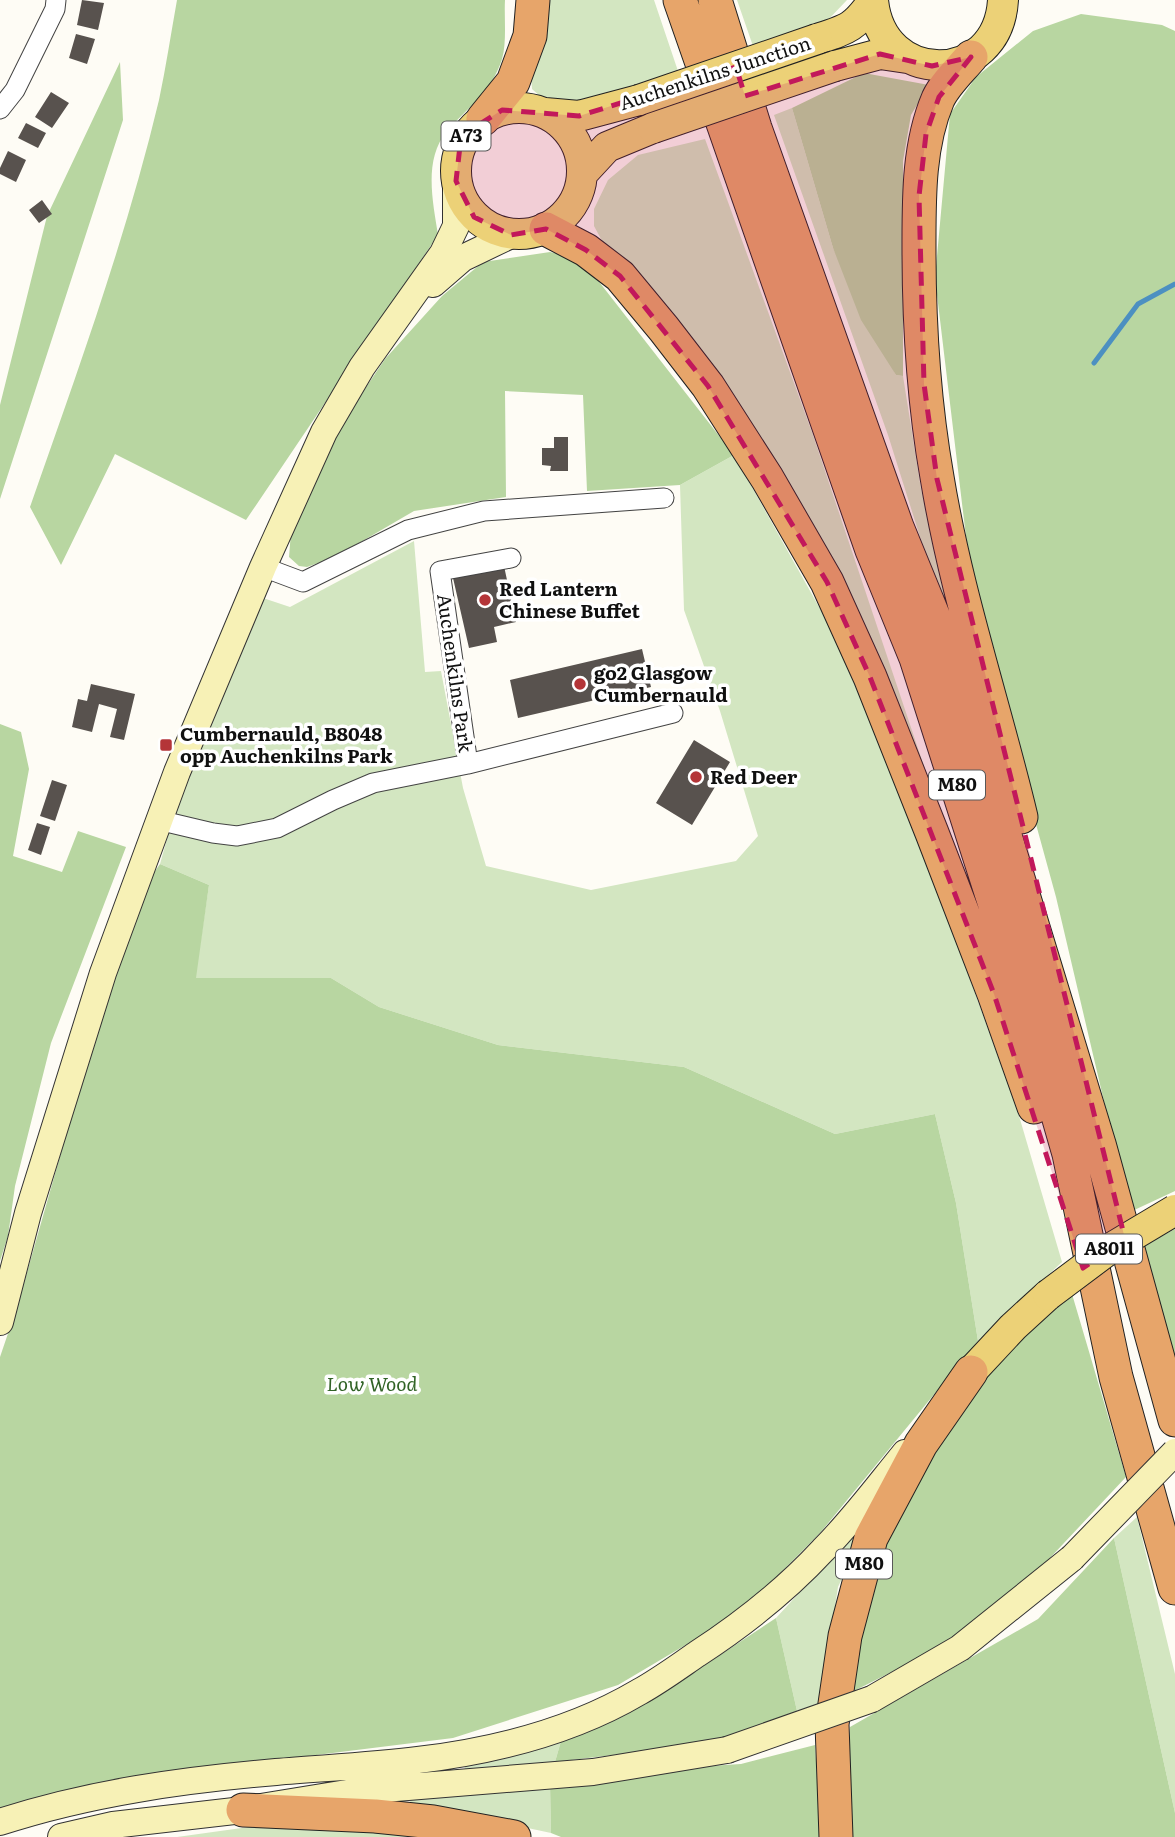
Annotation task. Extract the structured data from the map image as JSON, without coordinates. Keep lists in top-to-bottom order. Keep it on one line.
{"streets":{"highway":["M80"],"main road":["Auchenkilns Junction","A73","A8011"],"street":["Auchenkilns Park"]},"crossings":[["Auchenkilns Junction","A73"],["M80","A8011"]],"parks":["Low Wood"],"places":{"other":["Red Lantern Chinese Buffet","go2 Glasgow Cumbernauld","Red Deer"],"transit":["Cumbernauld, B8048 opp Auchenkilns Park"]}}
